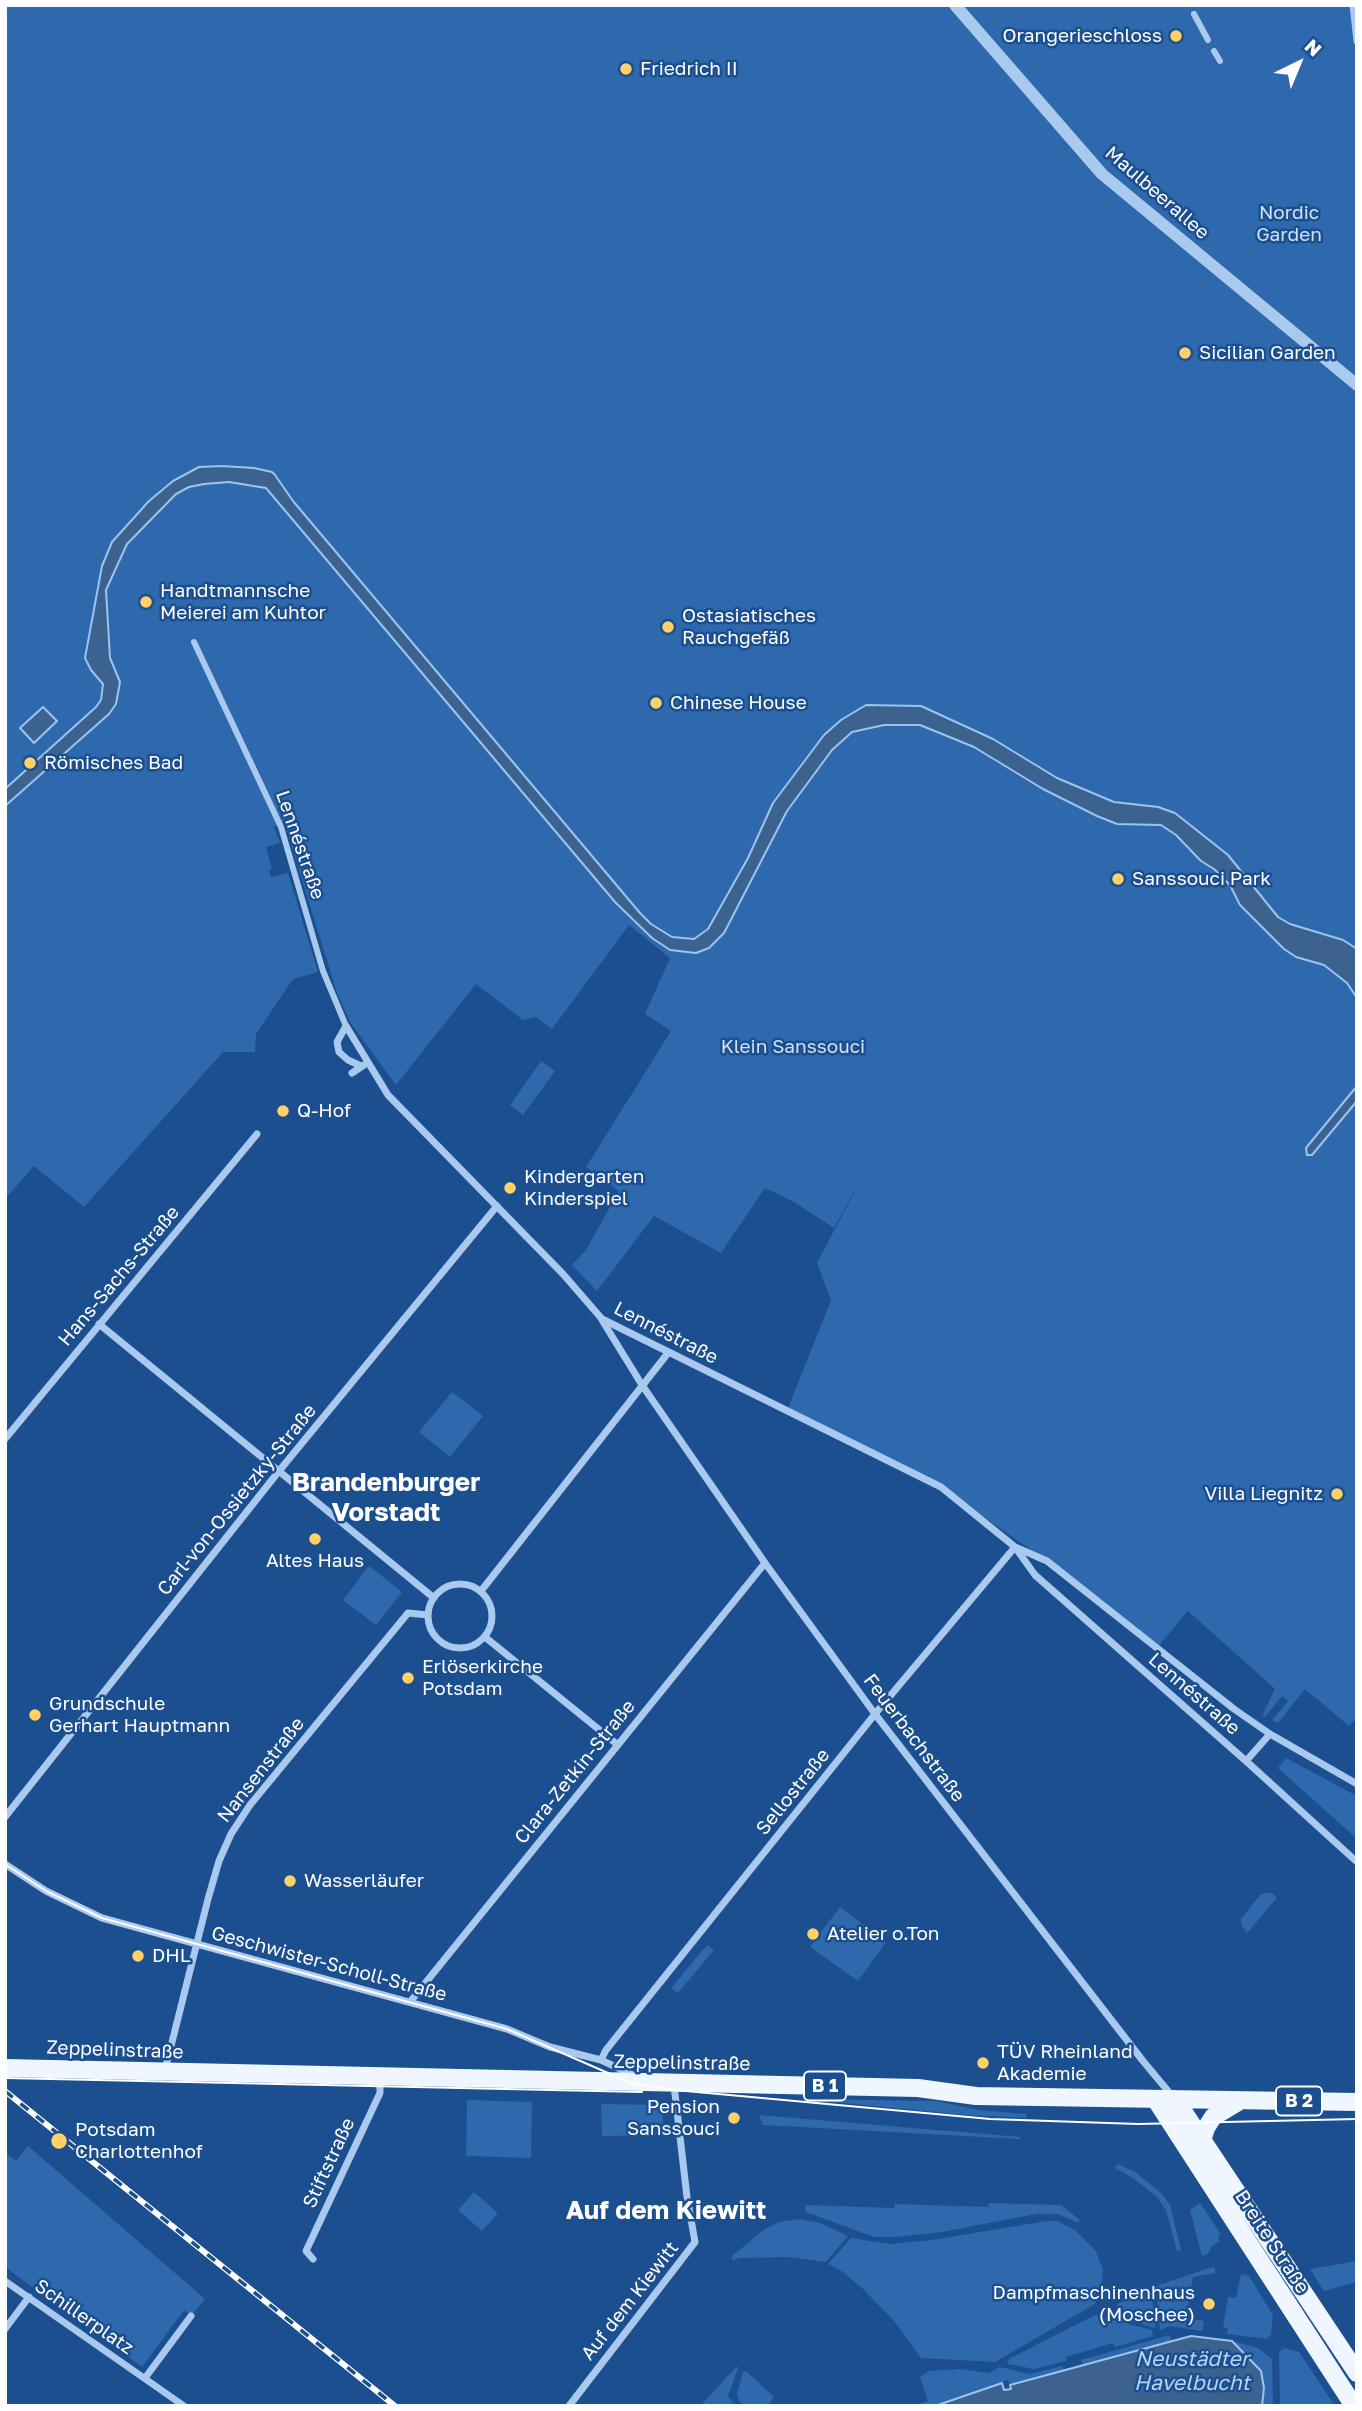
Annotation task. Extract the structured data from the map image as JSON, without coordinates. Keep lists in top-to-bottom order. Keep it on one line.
{"streets":{"main road":["Zeppelinstraße","B 1","B 2","Breite Straße"],"street":["Maulbeerallee","Lennéstraße","Hans-Sachs-Straße","Carl-von-Ossietzky-Straße","Feuerbachstraße","Nansenstraße","Clara-Zetkin-Straße","Sellostraße","Geschwister-Scholl-Straße","Stiftstraße","Auf dem Kiewitt","Schillerplatz"]},"crossings":[["Lennéstraße","Carl-von-Ossietzky-Straße"],["Lennéstraße","Feuerbachstraße"],["Lennéstraße","Sellostraße"],["Feuerbachstraße","Clara-Zetkin-Straße"],["Feuerbachstraße","Sellostraße"],["Feuerbachstraße","Zeppelinstraße"],["Feuerbachstraße","Breite Straße"],["Nansenstraße","Geschwister-Scholl-Straße"],["Nansenstraße","Zeppelinstraße"],["Clara-Zetkin-Straße","Geschwister-Scholl-Straße"],["Sellostraße","Geschwister-Scholl-Straße"],["Geschwister-Scholl-Straße","Zeppelinstraße"],["Zeppelinstraße","Stiftstraße"],["Zeppelinstraße","Breite Straße"],["Zeppelinstraße","Auf dem Kiewitt"]],"districts":["Brandenburger Vorstadt","Auf dem Kiewitt"],"water":["Neustädter Havelbucht"],"parks":["Nordic Garden","Klein Sanssouci"],"places":["Orangerieschloss","Friedrich II","Sicilian Garden","Handtmannsche Meierei am Kuhtor","Ostasiatisches Rauchgefäß","Chinese House","Römisches Bad","Sanssouci Park","Q-Hof","Kindergarten Kinderspiel","Villa Liegnitz","Altes Haus","Erlöserkirche Potsdam","Grundschule Gerhart Hauptmann","Wasserläufer","Atelier o.Ton","DHL","TÜV Rheinland Akademie","Pension Sanssouci","Potsdam Charlottenhof","Dampfmaschinenhaus (Moschee)"],"north":"top right"}
